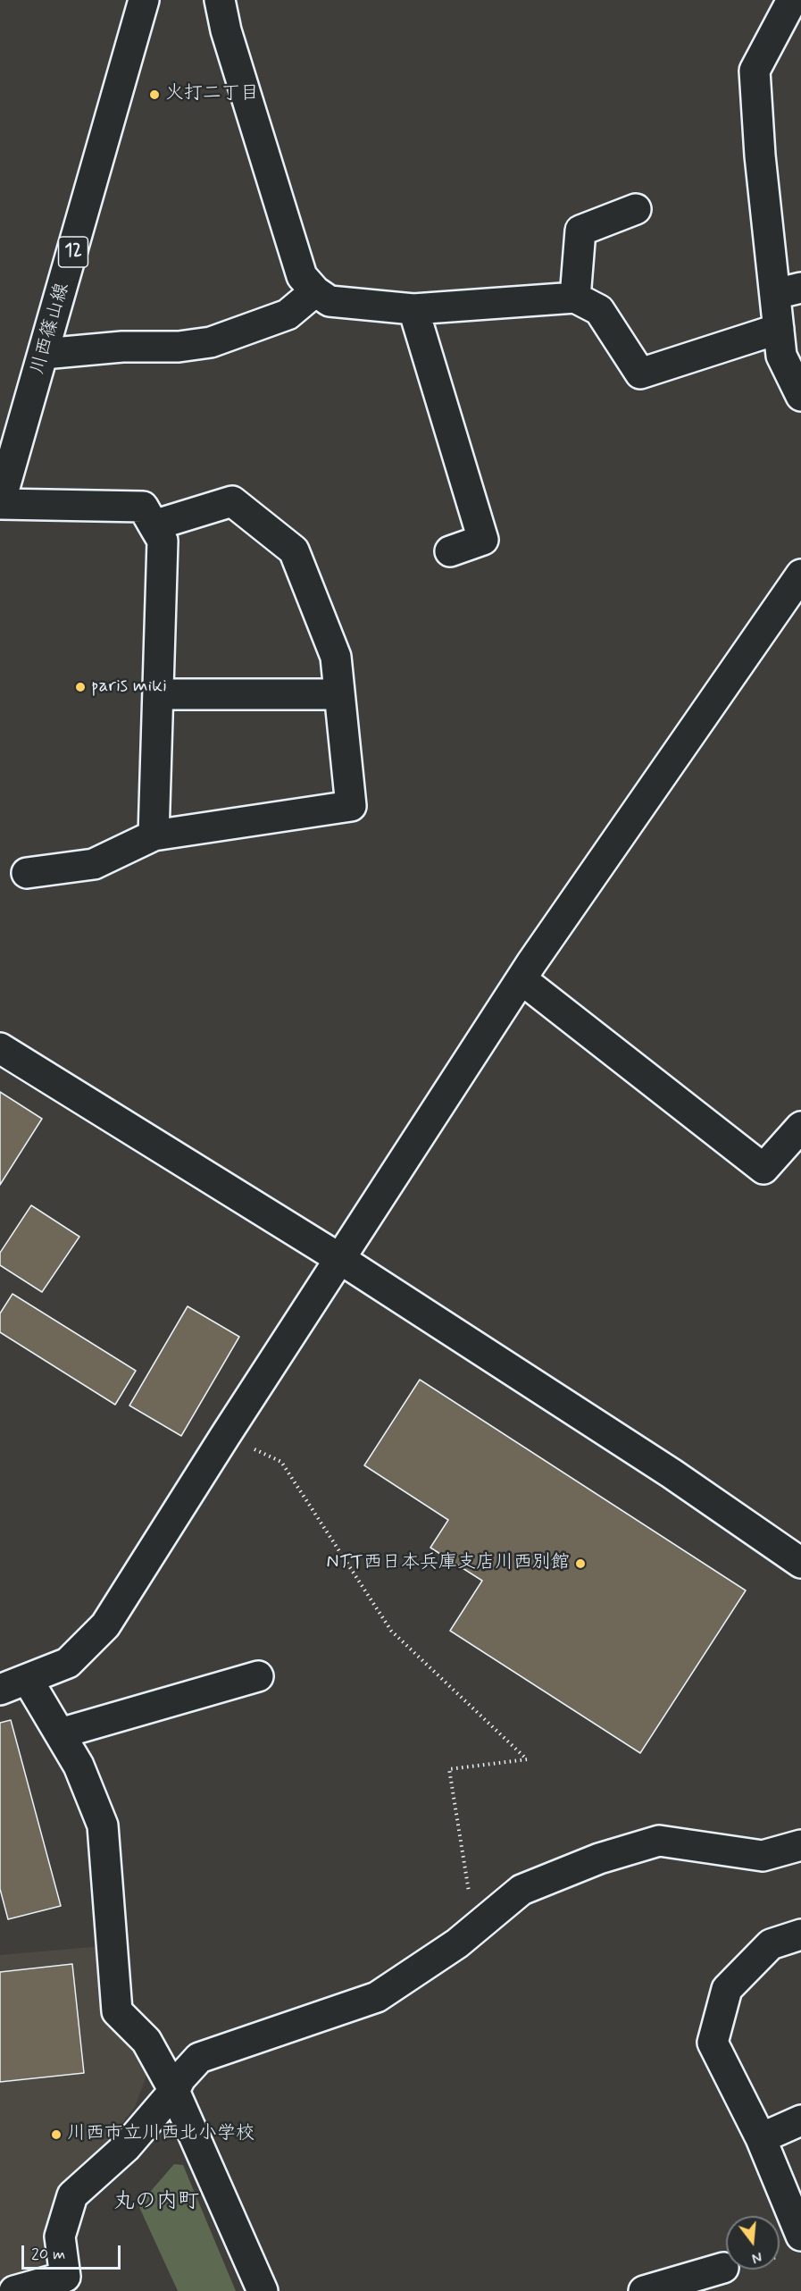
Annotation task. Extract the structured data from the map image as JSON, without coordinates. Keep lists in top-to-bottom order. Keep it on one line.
{"streets":{"street":["12","川西篠山線"]},"districts":["丸の内町"],"places":["火打二丁目","paris miki","NTT西日本兵庫支店川西別館","川西市立川西北小学校"],"scale_bar":"20 m","north":"bottom"}
